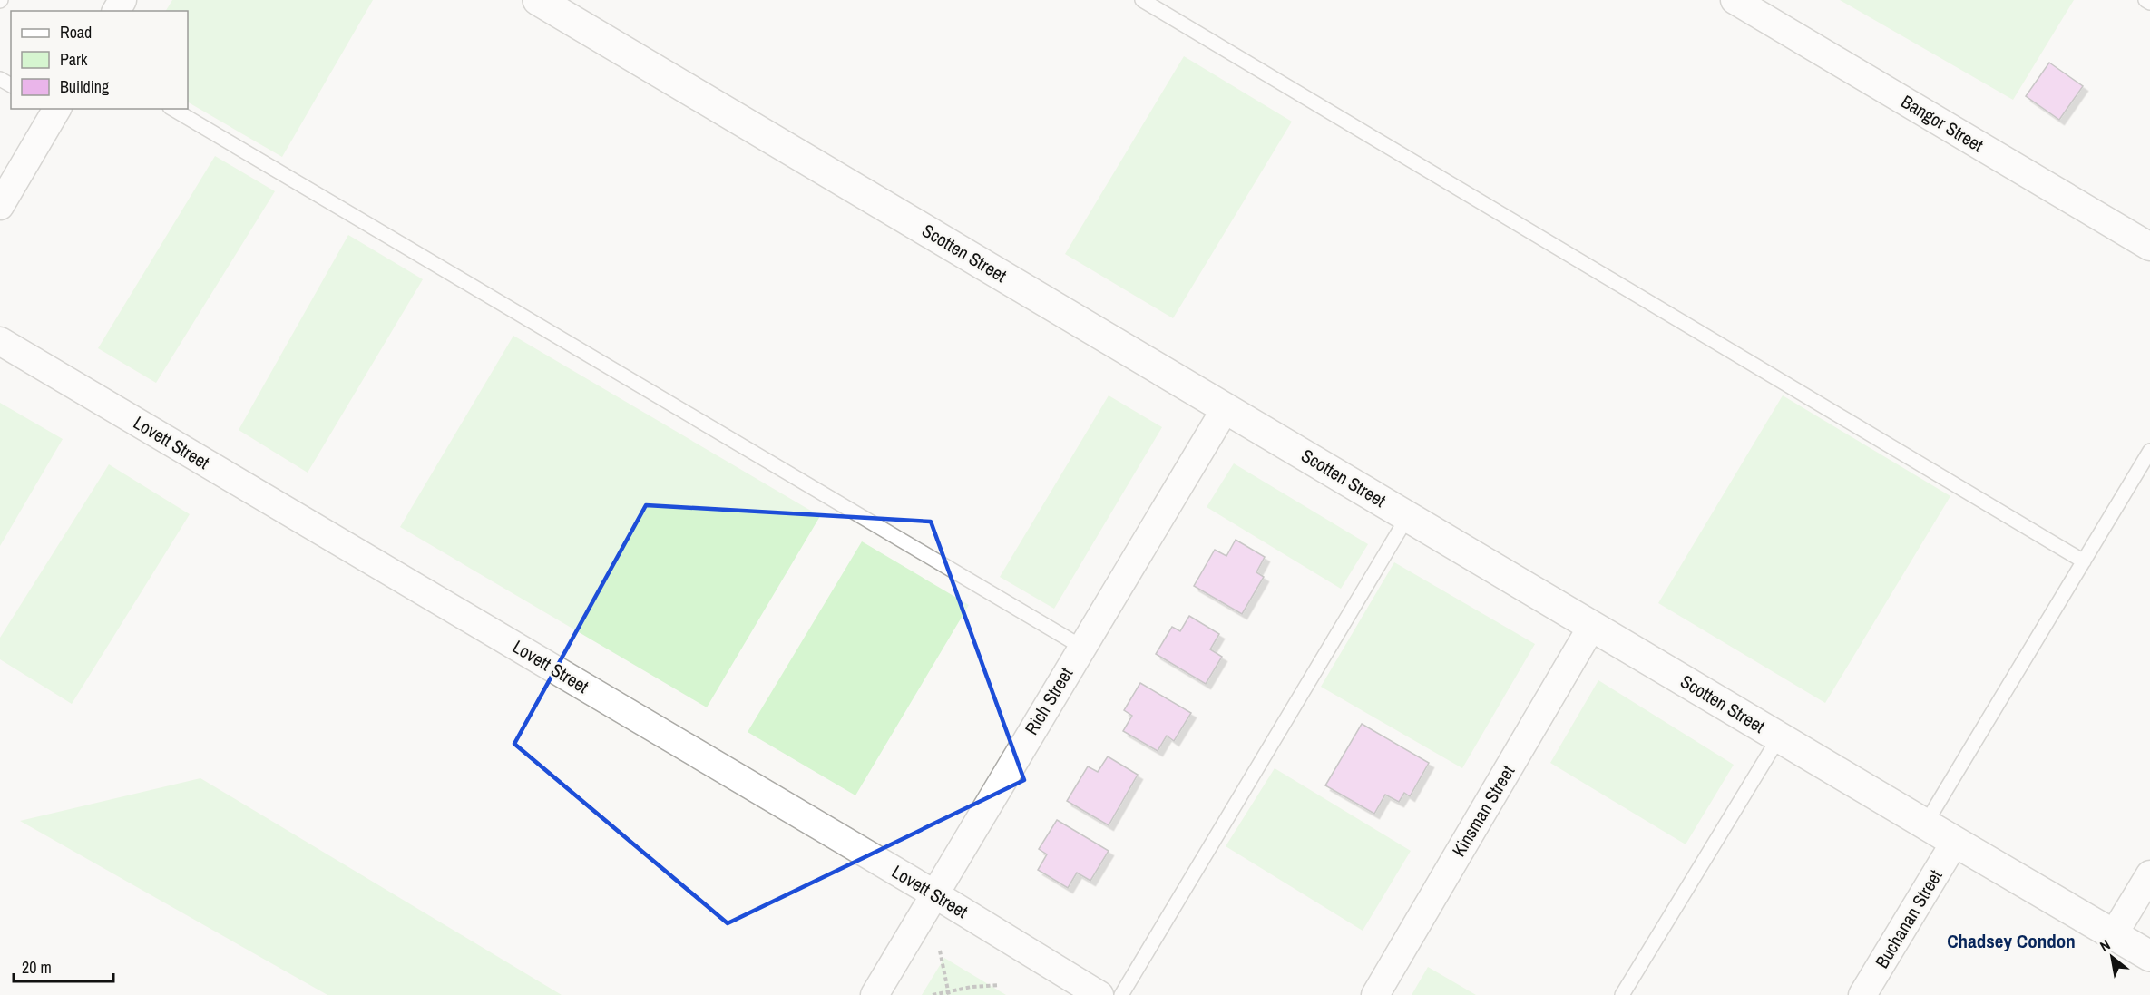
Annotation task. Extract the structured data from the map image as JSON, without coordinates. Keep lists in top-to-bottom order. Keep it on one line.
{"streets":{"street":["Bangor Street","Scotten Street","Lovett Street","Rich Street","Kinsman Street","Buchanan Street"]},"crossings":[["Scotten Street","Rich Street"],["Scotten Street","Kinsman Street"],["Scotten Street","Buchanan Street"],["Lovett Street","Rich Street"]],"districts":["Chadsey Condon"],"legend":["Road","Park","Building"],"scale_bar":"20 m","north":"top left"}
